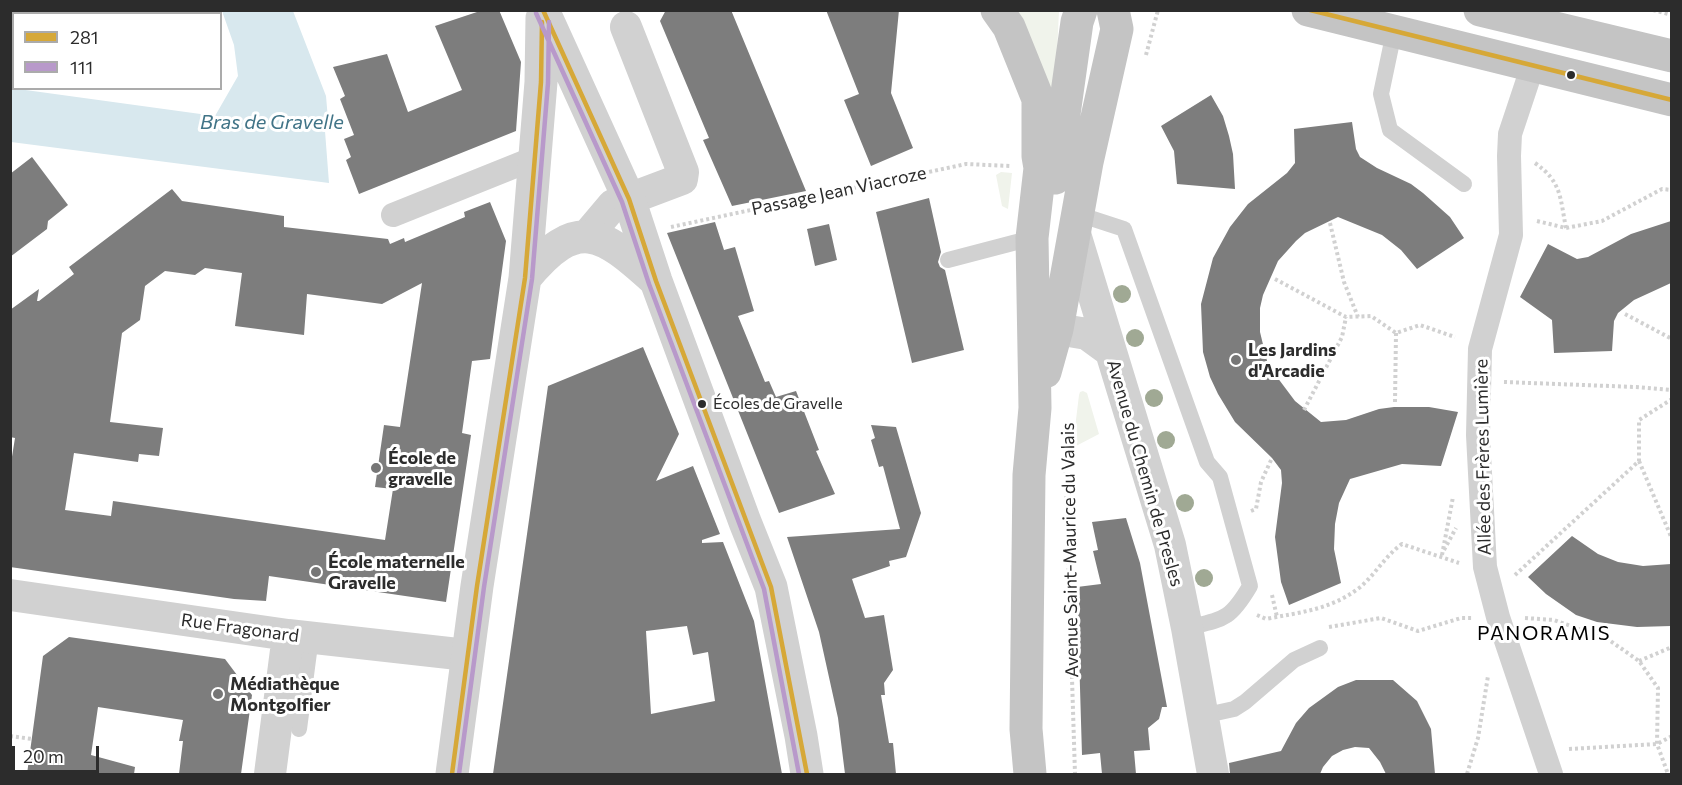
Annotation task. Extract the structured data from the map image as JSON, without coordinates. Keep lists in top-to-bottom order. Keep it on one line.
{"streets":{"main road":["Avenue Saint-Maurice du Valais"],"street":["Allée des Frères Lumière","Avenue du Chemin de Presles","Rue Fragonard"],"path":["Passage Jean Viacroze"]},"crossings":[["Avenue du Chemin de Presles","Avenue Saint-Maurice du Valais"]],"districts":["PANORAMIS"],"water":["Bras de Gravelle"],"places":["Les Jardins d'Arcadie","Écoles de Gravelle","École de gravelle","École maternelle Gravelle","Médiathèque Montgolfier"],"lines":["transit line 281","transit line 111"],"legend":["281","111"],"scale_bar":"20 m"}
